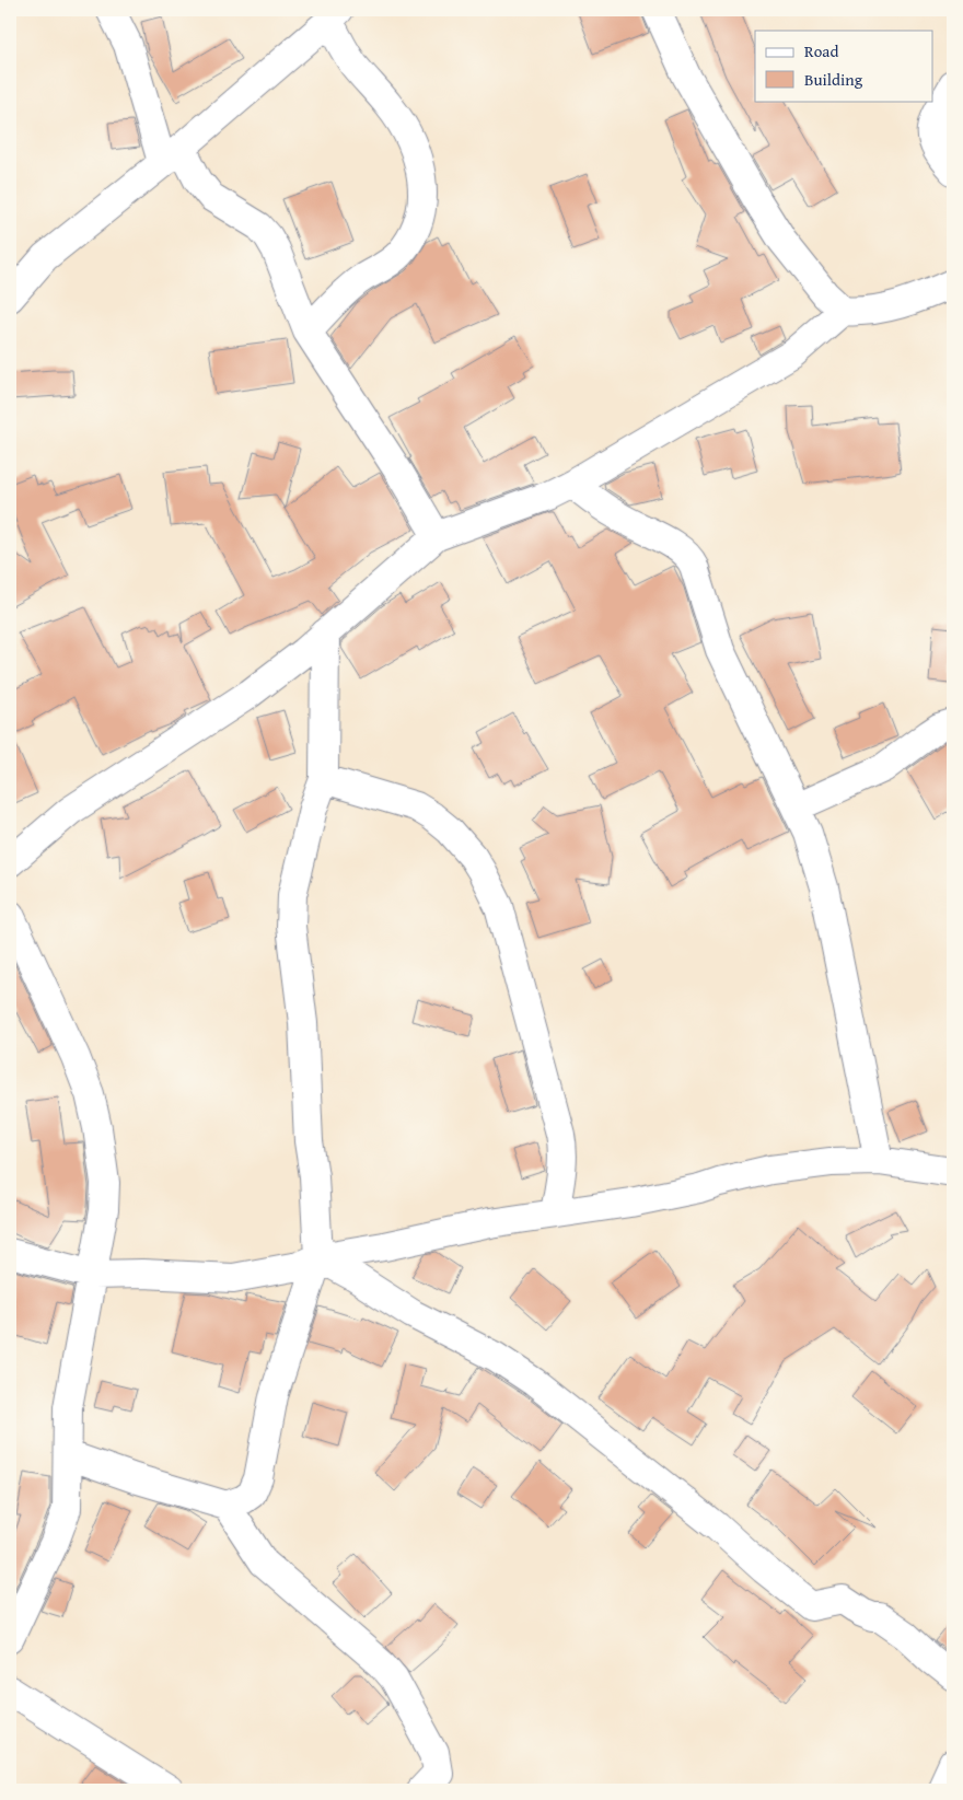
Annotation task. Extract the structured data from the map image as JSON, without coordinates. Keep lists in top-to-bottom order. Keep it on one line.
{"legend":["Road","Building"]}
